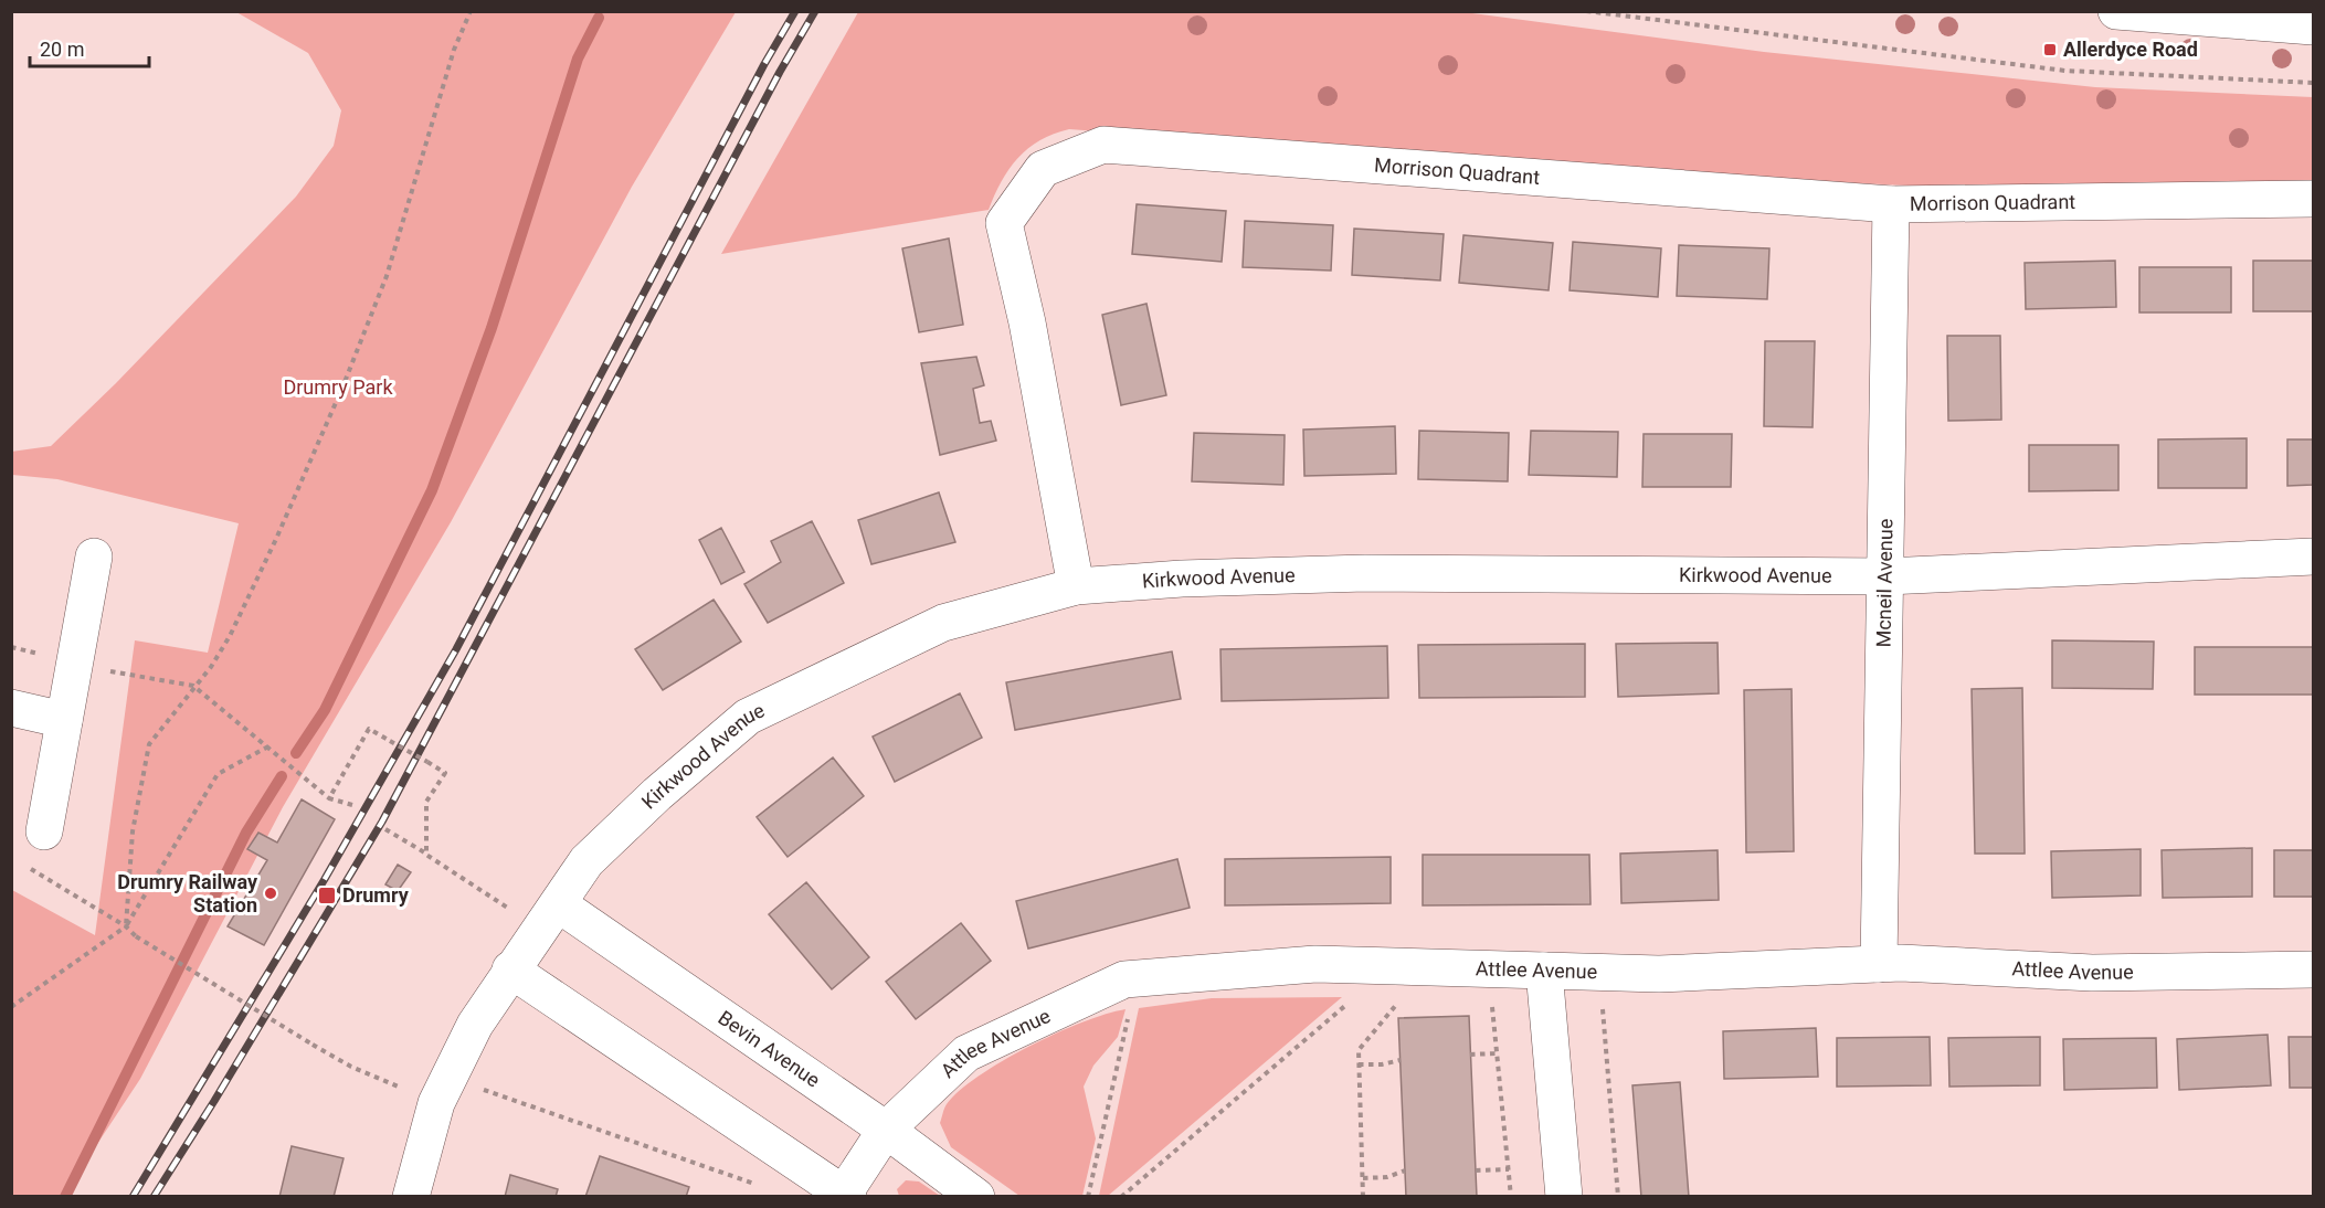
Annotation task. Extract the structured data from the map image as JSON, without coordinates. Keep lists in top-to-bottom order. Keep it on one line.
{"streets":{"street":["Morrison Quadrant","Kirkwood Avenue","Mcneil Avenue","Attlee Avenue","Bevin Avenue"]},"crossings":[["Morrison Quadrant","Kirkwood Avenue"],["Morrison Quadrant","Mcneil Avenue"],["Kirkwood Avenue","Mcneil Avenue"],["Kirkwood Avenue","Bevin Avenue"],["Mcneil Avenue","Attlee Avenue"],["Attlee Avenue","Bevin Avenue"]],"parks":["Drumry Park"],"places":{"transit":["Allerdyce Road","Drumry"],"other":["Drumry Railway Station"]},"scale_bar":"20 m"}
